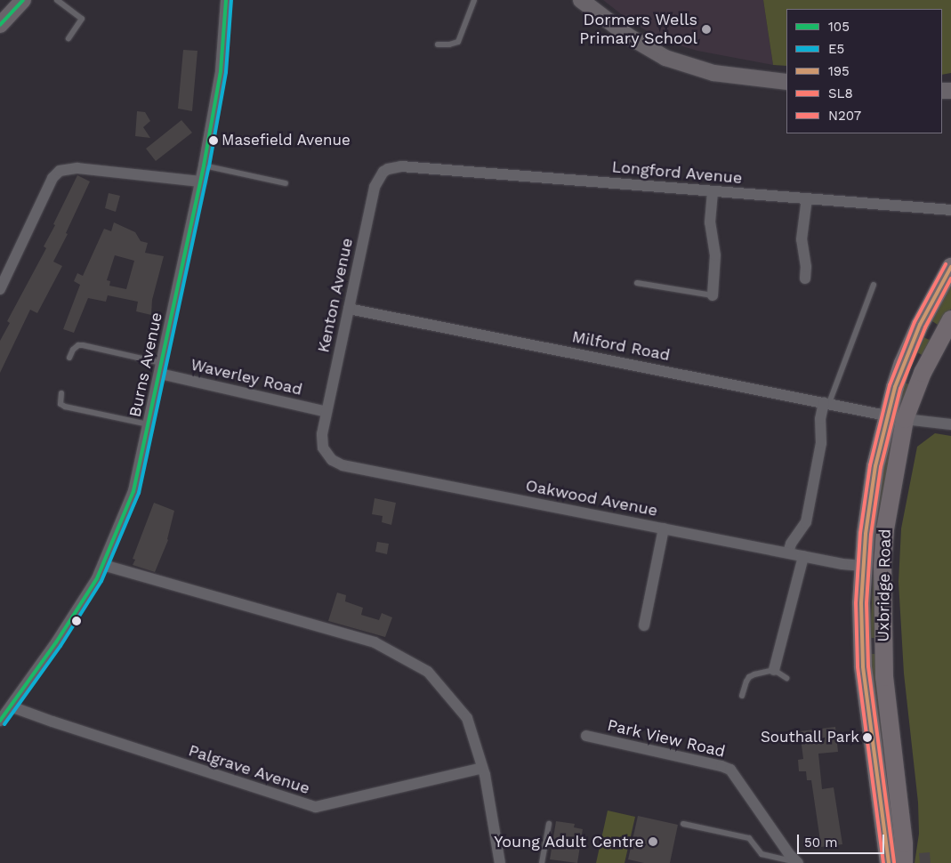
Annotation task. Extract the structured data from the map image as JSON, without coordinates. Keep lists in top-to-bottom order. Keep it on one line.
{"streets":{"main road":["Uxbridge Road"],"street":["Longford Avenue","Kenton Avenue","Milford Road","Burns Avenue","Waverley Road","Oakwood Avenue","Park View Road","Palgrave Avenue"]},"crossings":[["Longford Avenue","Kenton Avenue"],["Kenton Avenue","Milford Road"],["Kenton Avenue","Waverley Road"],["Kenton Avenue","Oakwood Avenue"],["Milford Road","Uxbridge Road"],["Burns Avenue","Waverley Road"],["Burns Avenue","Palgrave Avenue"],["Oakwood Avenue","Uxbridge Road"]],"places":["Dormers Wells Primary School","Masefield Avenue","Southall Park","Young Adult Centre"],"lines":["transit line 105","transit line E5","transit line N207","transit line 195","transit line SL8"],"legend":["105","E5","195","SL8","N207"],"scale_bar":"50 m"}
